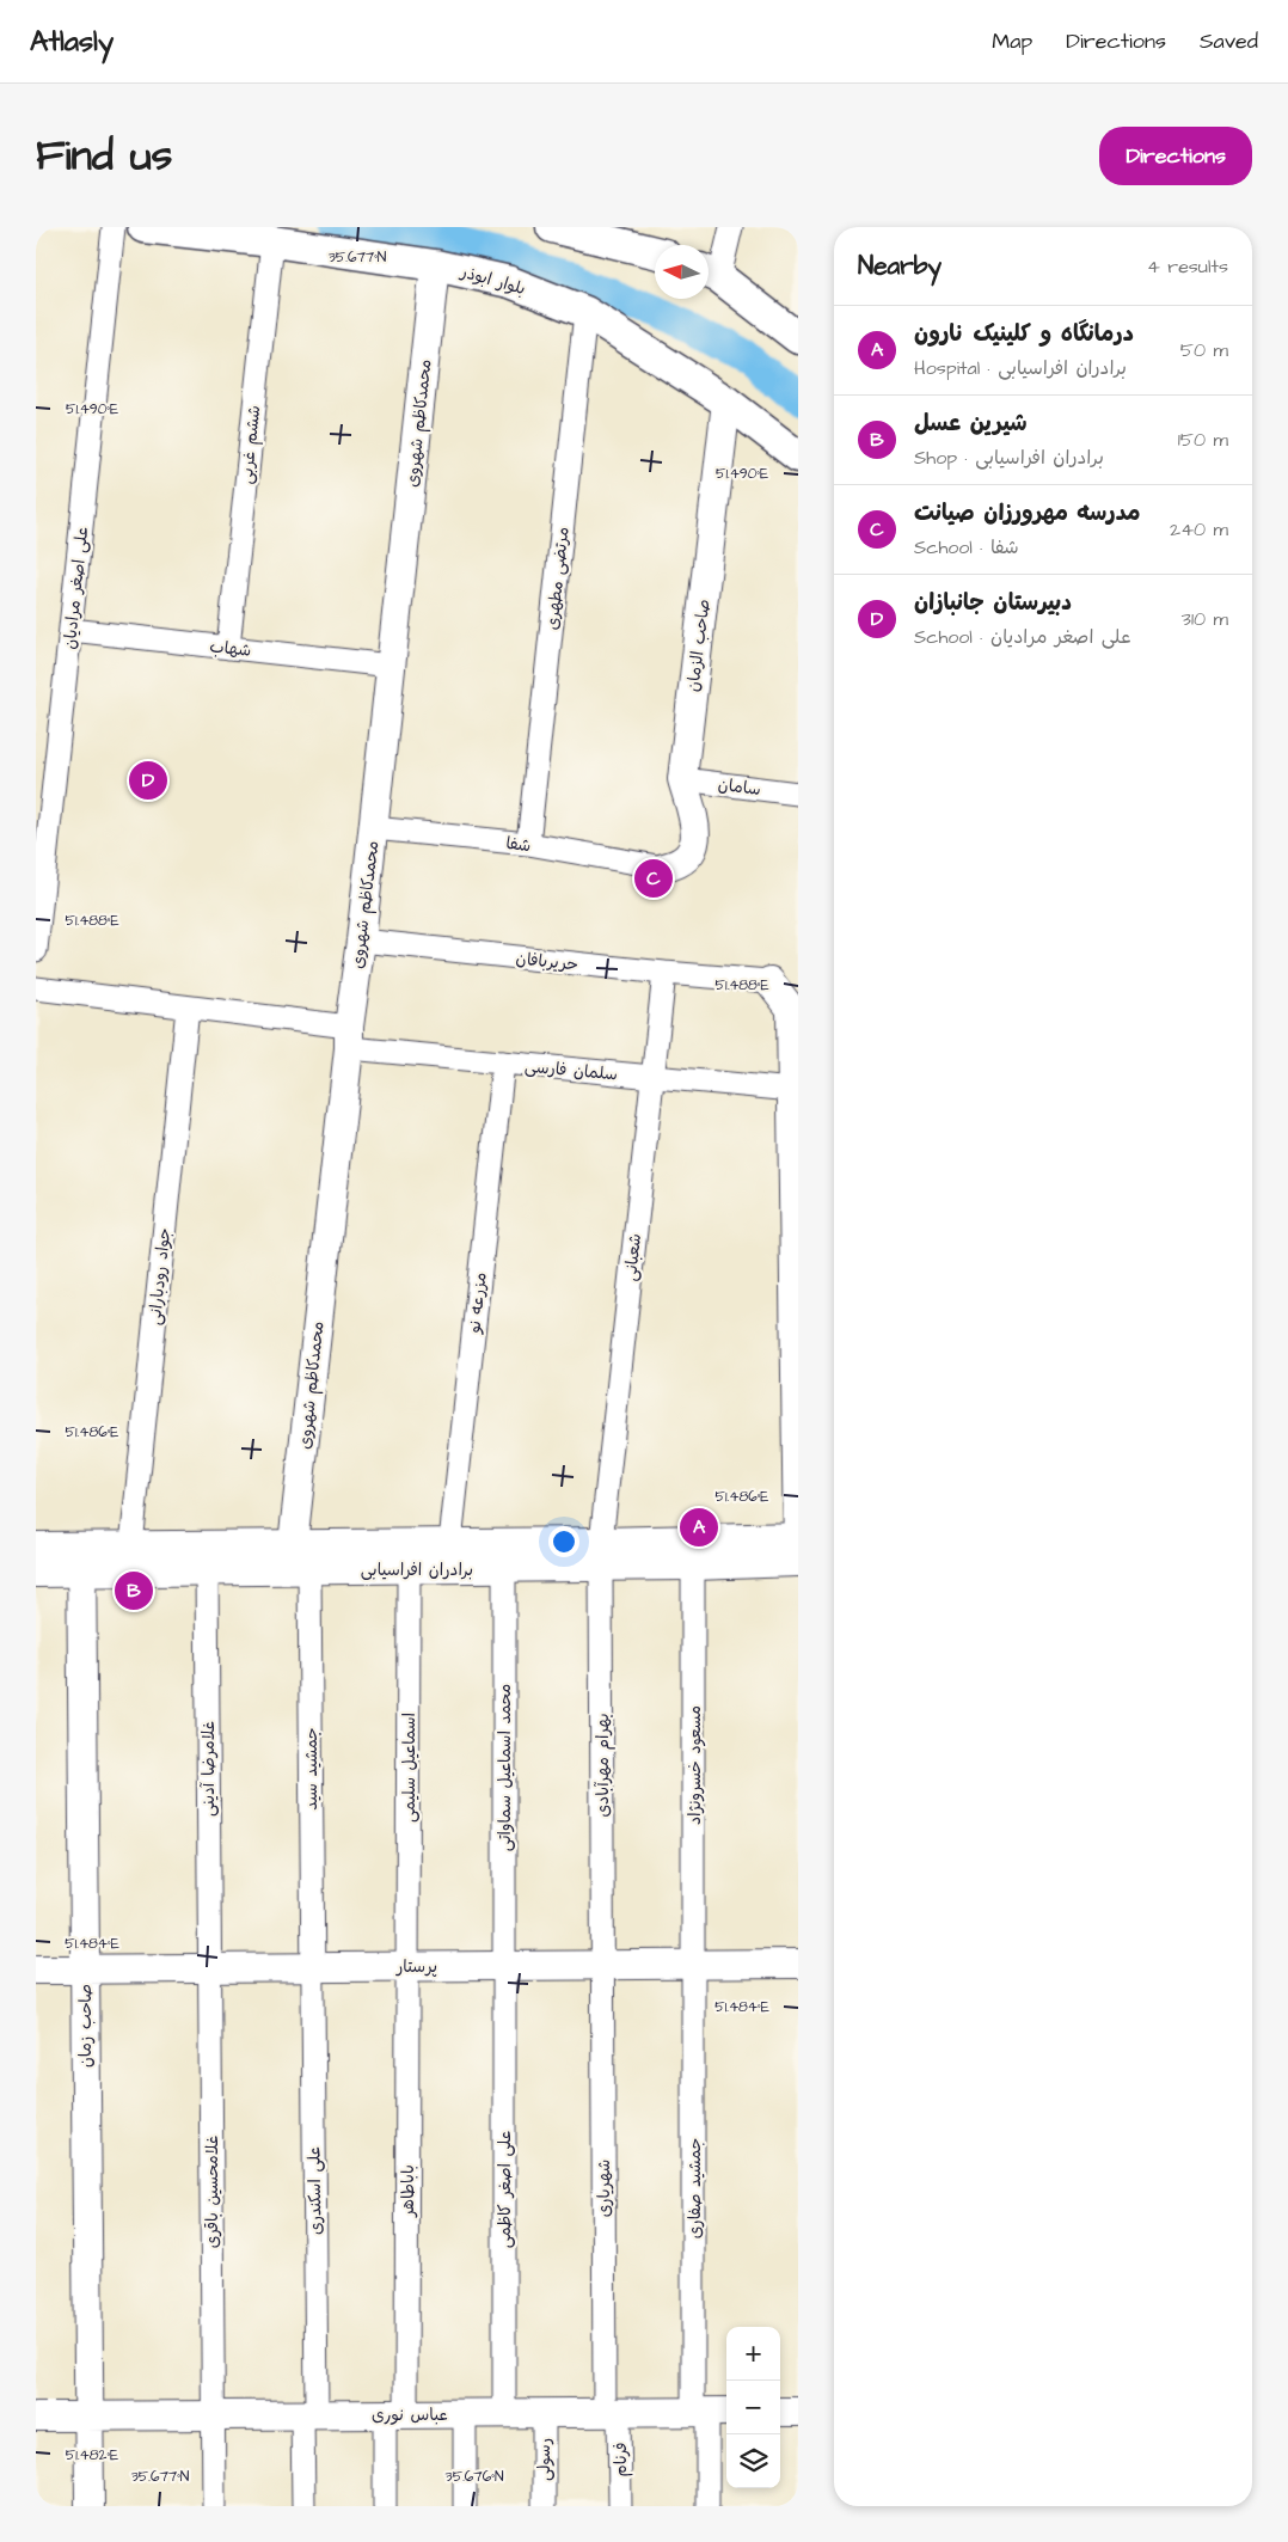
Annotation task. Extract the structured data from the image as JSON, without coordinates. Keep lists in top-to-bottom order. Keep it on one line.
{"streets":{"main road":["بلوار ابوذر"],"street":["محمدکاظم شهروی","ششم غربی","مرتضی مطهری","علی اصغر مرادیان","صاحب الزمان","شهاب","سامان","شفا","حریربافان","سلمان فارسی","شعبانی","جواد رودبارانی","مزرعه نو","برادران افراسیابی","بهرام مهرآبادی","مسعود خسرونژاد","اسماعیل سلیمی","محمد اسماعیل سماواتی","غلامرضا آدینی","جمشید سید","پرستار","صاحب زمان","شهریاری","جمشید صفاری","علی اصغر کاظمی","علی اسکندری","باباطاهر","غلامحسین باقری","عباس نوری","رسولى","فرنام"]},"crossings":[["بلوار ابوذر","محمدکاظم شهروی"],["بلوار ابوذر","ششم غربی"],["بلوار ابوذر","مرتضی مطهری"],["بلوار ابوذر","صاحب الزمان"],["محمدکاظم شهروی","شهاب"],["محمدکاظم شهروی","شفا"],["محمدکاظم شهروی","حریربافان"],["محمدکاظم شهروی","سلمان فارسی"],["محمدکاظم شهروی","برادران افراسیابی"],["ششم غربی","شهاب"],["مرتضی مطهری","شفا"],["علی اصغر مرادیان","شهاب"],["صاحب الزمان","سامان"],["صاحب الزمان","شفا"],["حریربافان","شعبانی"],["سلمان فارسی","شعبانی"],["سلمان فارسی","مزرعه نو"],["شعبانی","برادران افراسیابی"],["شعبانی","بهرام مهرآبادی"],["جواد رودبارانی","برادران افراسیابی"],["مزرعه نو","برادران افراسیابی"],["برادران افراسیابی","بهرام مهرآبادی"],["برادران افراسیابی","مسعود خسرونژاد"],["برادران افراسیابی","اسماعیل سلیمی"],["برادران افراسیابی","محمد اسماعیل سماواتی"],["برادران افراسیابی","غلامرضا آدینی"],["برادران افراسیابی","جمشید سید"],["برادران افراسیابی","صاحب زمان"],["بهرام مهرآبادی","پرستار"],["بهرام مهرآبادی","شهریاری"],["مسعود خسرونژاد","پرستار"],["مسعود خسرونژاد","جمشید صفاری"],["اسماعیل سلیمی","پرستار"],["اسماعیل سلیمی","باباطاهر"],["محمد اسماعیل سماواتی","پرستار"],["محمد اسماعیل سماواتی","علی اصغر کاظمی"],["غلامرضا آدینی","پرستار"],["غلامرضا آدینی","غلامحسین باقری"],["جمشید سید","پرستار"],["جمشید سید","علی اسکندری"],["پرستار","صاحب زمان"],["پرستار","شهریاری"],["پرستار","جمشید صفاری"],["پرستار","علی اصغر کاظمی"],["پرستار","علی اسکندری"],["پرستار","باباطاهر"],["پرستار","غلامحسین باقری"],["صاحب زمان","عباس نوری"],["شهریاری","عباس نوری"],["شهریاری","فرنام"],["جمشید صفاری","عباس نوری"],["علی اصغر کاظمی","عباس نوری"],["علی اسکندری","عباس نوری"],["باباطاهر","عباس نوری"],["غلامحسین باقری","عباس نوری"],["عباس نوری","رسولى"],["عباس نوری","فرنام"]],"north":"left","page":{"header":"Atlasly","nav":["Map","Directions","Saved"],"title":"Find us","buttons":"Directions","heading":["Nearby","4 results"],"list":[{"mark":"A","name":"درمانگاه و کلینیک نارون","note":"Hospital · برادران افراسیابی","value":"50 m"},{"mark":"B","name":"شیرین عسل","note":"Shop · برادران افراسیابی","value":"150 m"},{"mark":"C","name":"مدرسه مهرورزان صیانت","note":"School · شفا","value":"240 m"},{"mark":"D","name":"دبیرستان جانبازان","note":"School · علی اصغر مرادیان","value":"310 m"}],"pins":["D","C","A","B"],"map_buttons":["+","−"]},"coordinates":["35.677°N","51.490°E","51.488°E","51.486°E","51.484°E","51.482°E","35.676°N"]}
